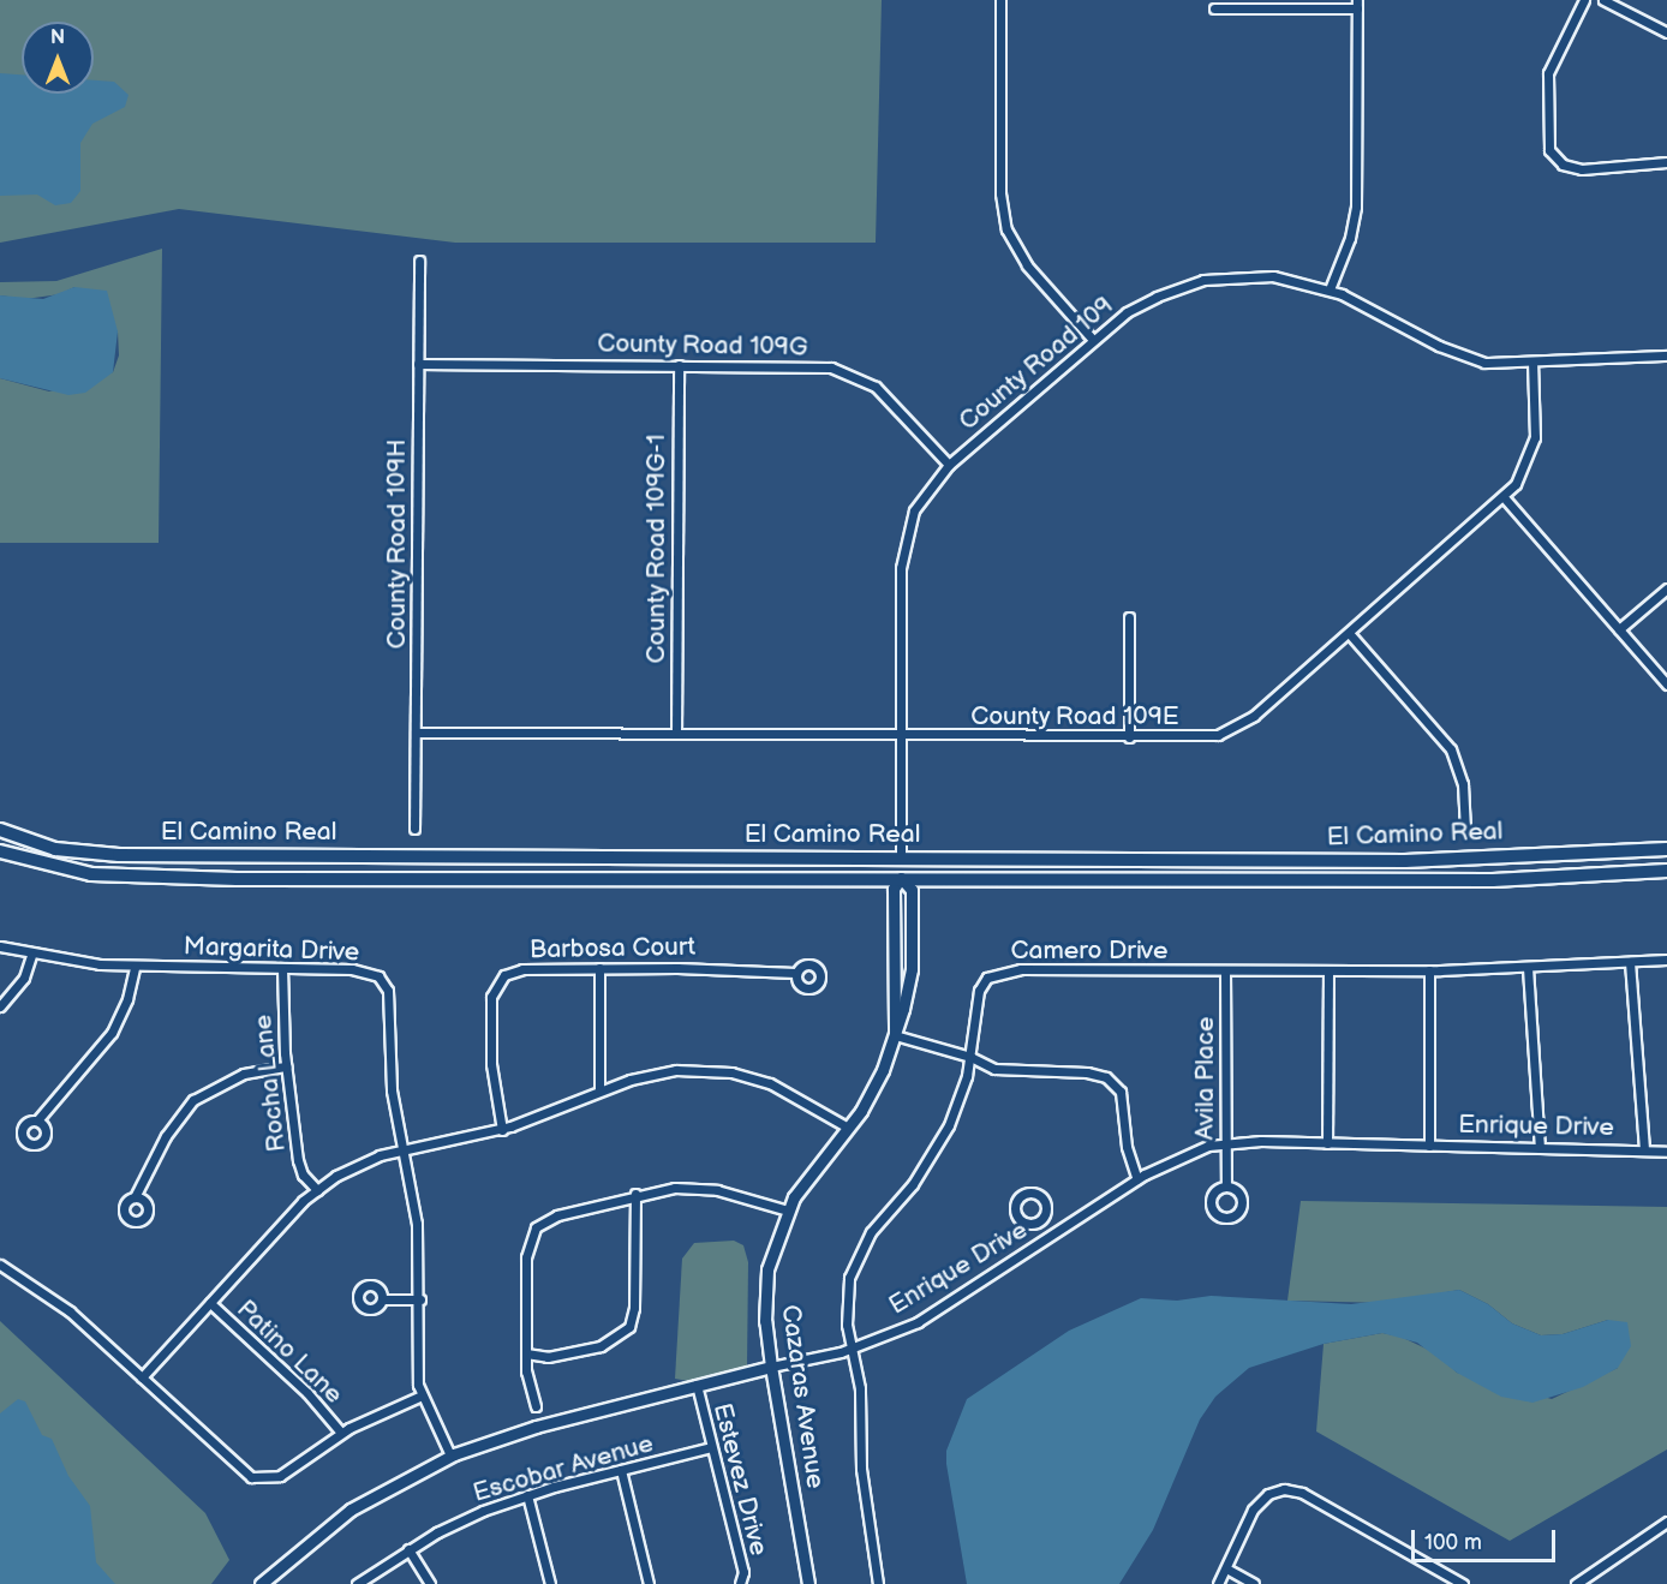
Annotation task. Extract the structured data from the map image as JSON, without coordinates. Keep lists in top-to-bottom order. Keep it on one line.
{"streets":{"main road":["El Camino Real"],"street":["County Road 109G","County Road 109","County Road 109H","County Road 109G-1","County Road 109E","Barbosa Court","Margarita Drive","Camero Drive","Avila Place","Rocha Lane","Enrique Drive","Patino Lane","Cazaras Avenue","Escobar Avenue","Estevez Drive"]},"crossings":[["County Road 109G","County Road 109"],["County Road 109G","County Road 109H"],["County Road 109G","County Road 109G-1"],["County Road 109","County Road 109E"],["County Road 109","El Camino Real"],["County Road 109H","County Road 109E"],["County Road 109G-1","County Road 109E"],["El Camino Real","Cazaras Avenue"],["Margarita Drive","Rocha Lane"],["Margarita Drive","Enrique Drive"],["Camero Drive","Avila Place"],["Camero Drive","Enrique Drive"],["Avila Place","Enrique Drive"],["Enrique Drive","Cazaras Avenue"],["Enrique Drive","Estevez Drive"],["Escobar Avenue","Estevez Drive"]],"scale_bar":"100 m","north":"top"}
